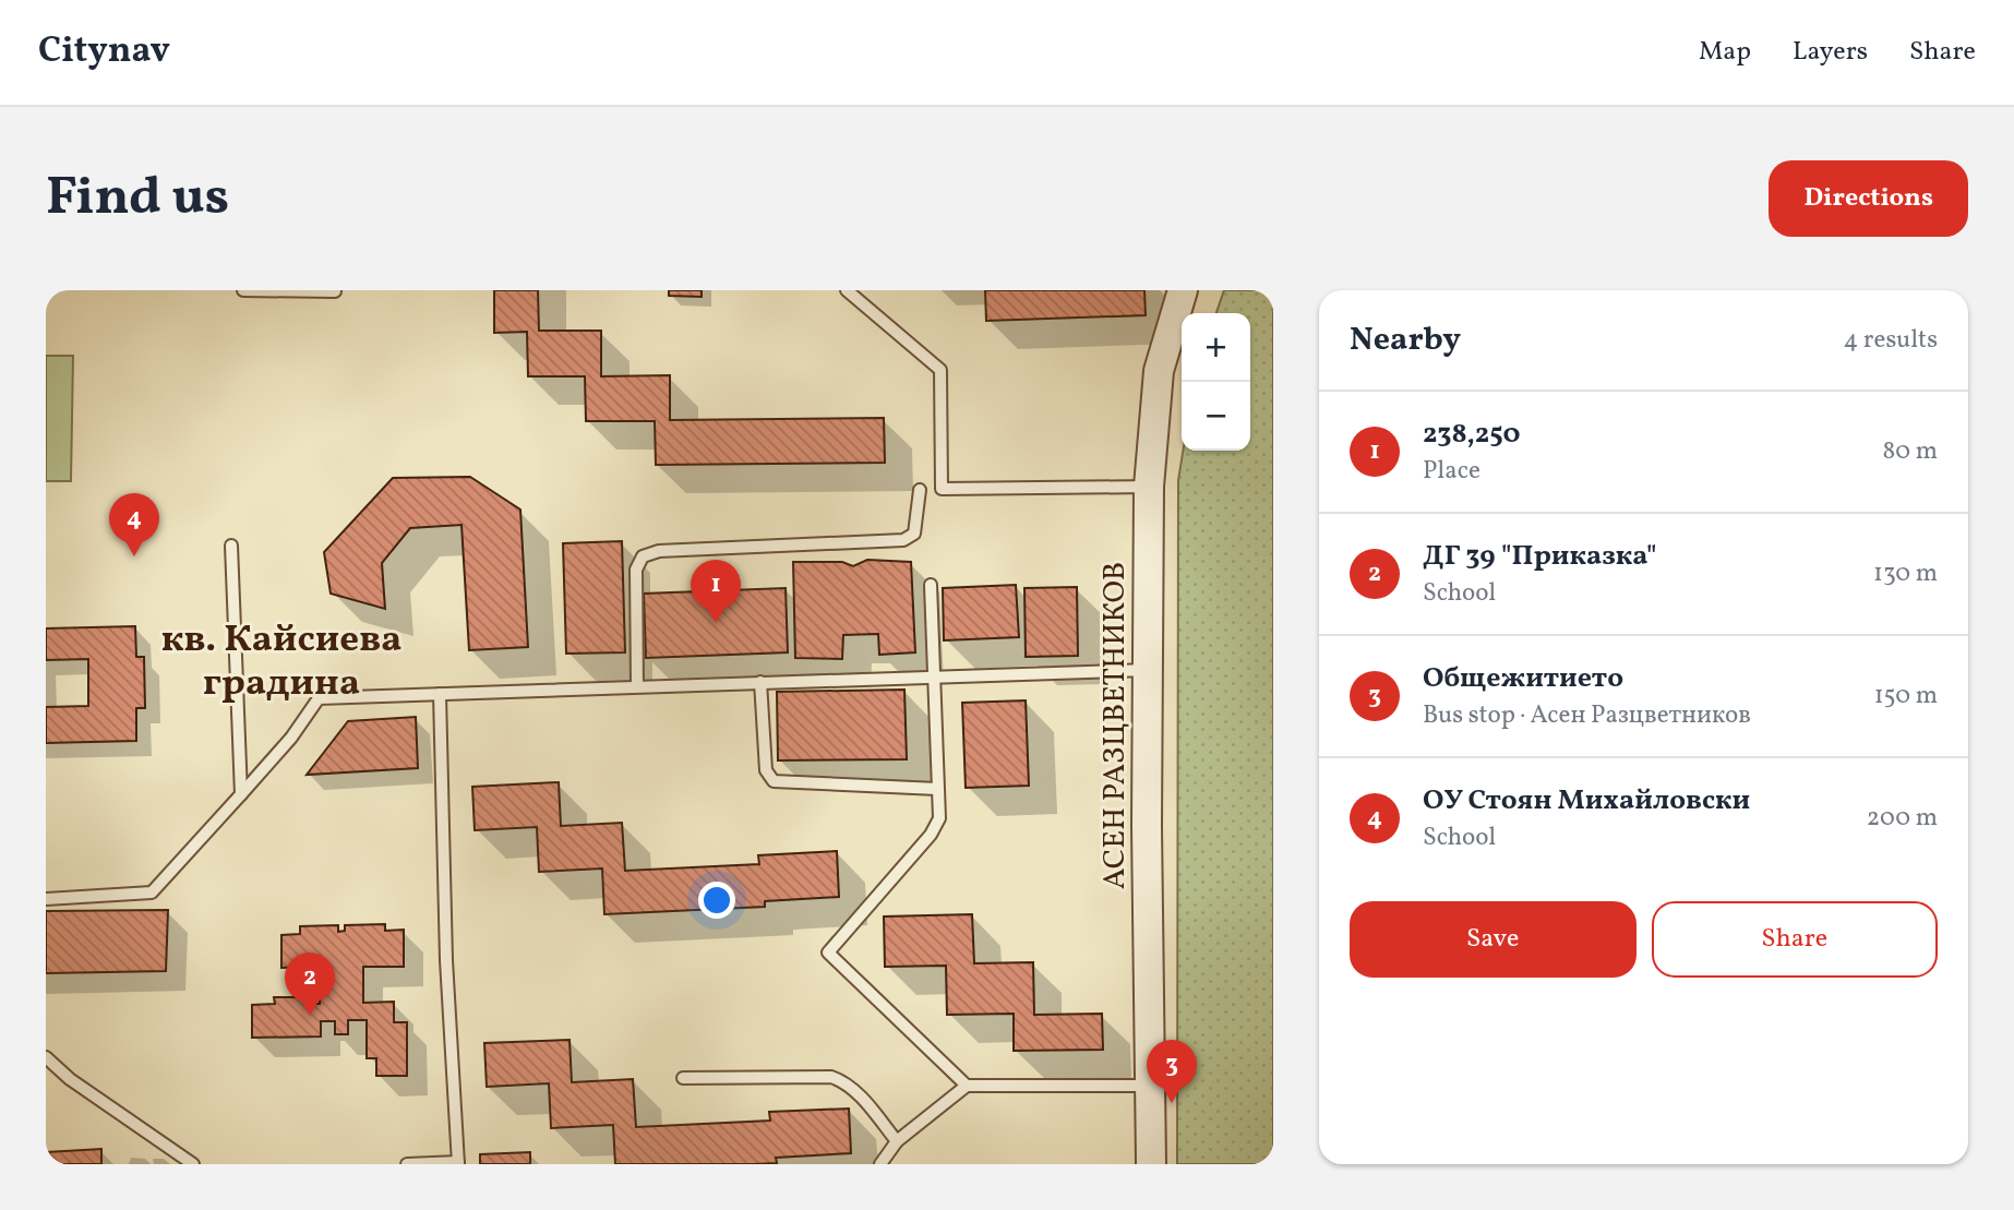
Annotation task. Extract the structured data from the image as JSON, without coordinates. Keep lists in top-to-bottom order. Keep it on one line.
{"streets":{"street":["АСЕН РАЗЦВЕТНИКОВ"]},"districts":["кв. Кайсиева градина"],"page":{"header":"Citynav","nav":["Map","Layers","Share"],"buttons":["Directions",["Save","Share"]],"title":"Find us","heading":["Nearby","4 results"],"map_buttons":["+","−"],"list":[{"mark":"1","name":"238,250","note":"Place","value":"80 m"},{"mark":"2","name":"ДГ 39 \"Приказка\"","note":"School","value":"130 m"},{"mark":"3","name":"Общежитието","note":"Bus stop · Асен Разцветников","value":"150 m"},{"mark":"4","name":"ОУ Стоян Михайловски","note":"School","value":"200 m"}],"pins":["4","1","2","3"]}}
